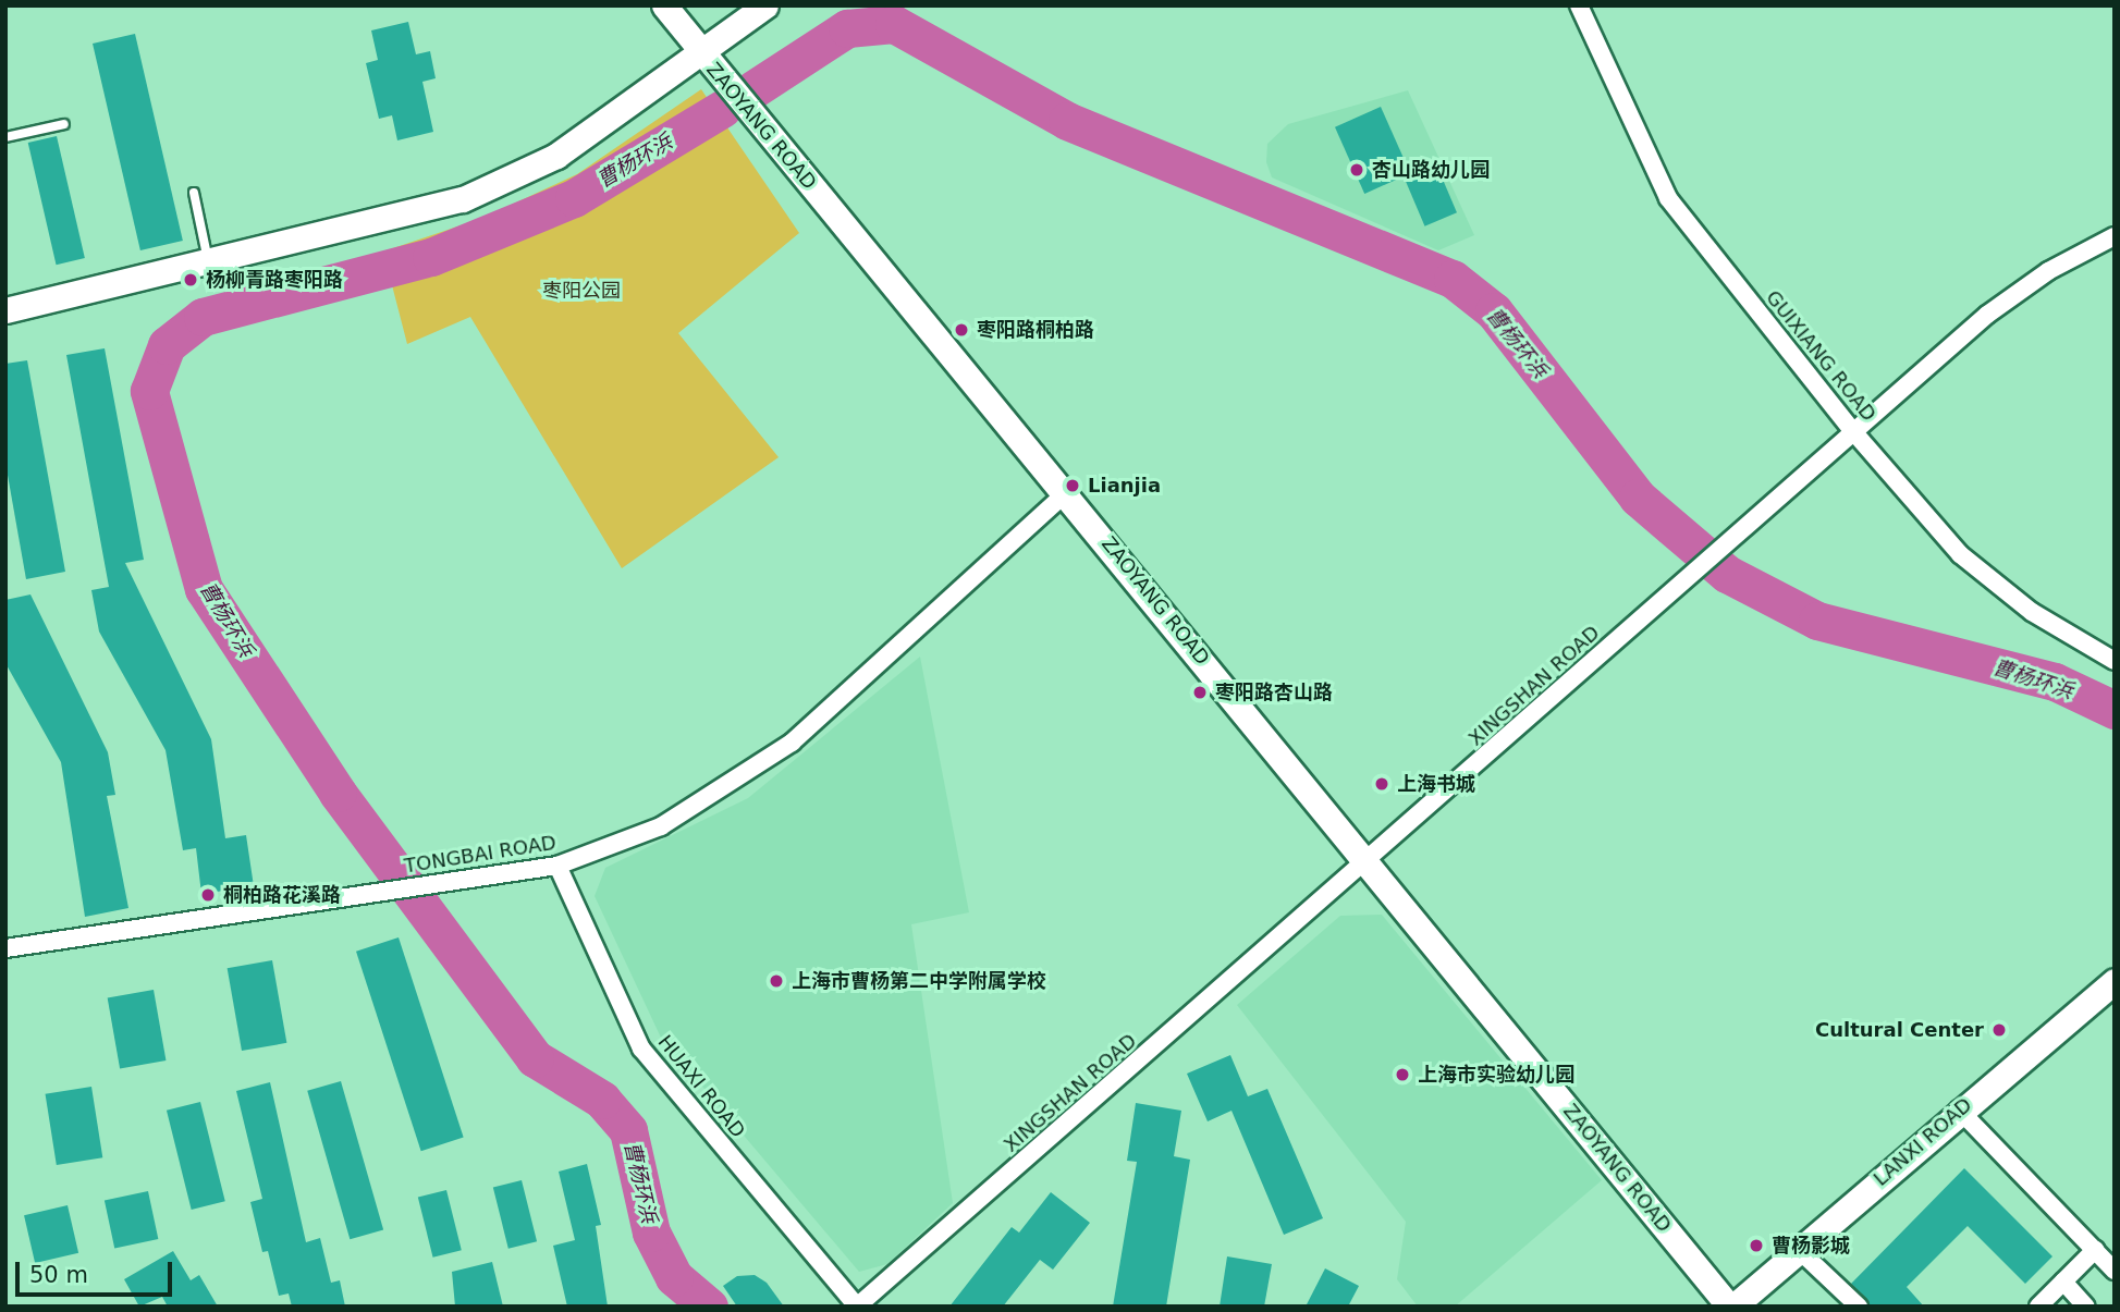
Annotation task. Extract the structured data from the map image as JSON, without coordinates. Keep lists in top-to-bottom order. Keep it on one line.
{"streets":{"street":["ZAOYANG ROAD","GUIXIANG ROAD","XINGSHAN ROAD","TONGBAI ROAD","HUAXI ROAD","LANXI ROAD"]},"crossings":[["ZAOYANG ROAD","XINGSHAN ROAD"],["ZAOYANG ROAD","TONGBAI ROAD"],["ZAOYANG ROAD","LANXI ROAD"],["GUIXIANG ROAD","XINGSHAN ROAD"],["XINGSHAN ROAD","HUAXI ROAD"],["TONGBAI ROAD","HUAXI ROAD"]],"water":["曹杨环浜"],"parks":["枣阳公园"],"places":["杏山路幼儿园","杨柳青路枣阳路","枣阳路桐柏路","Lianjia","枣阳路杏山路","上海书城","桐柏路花溪路","上海市曹杨第二中学附属学校","Cultural Center","上海市实验幼儿园","曹杨影城"],"scale_bar":"50 m"}
